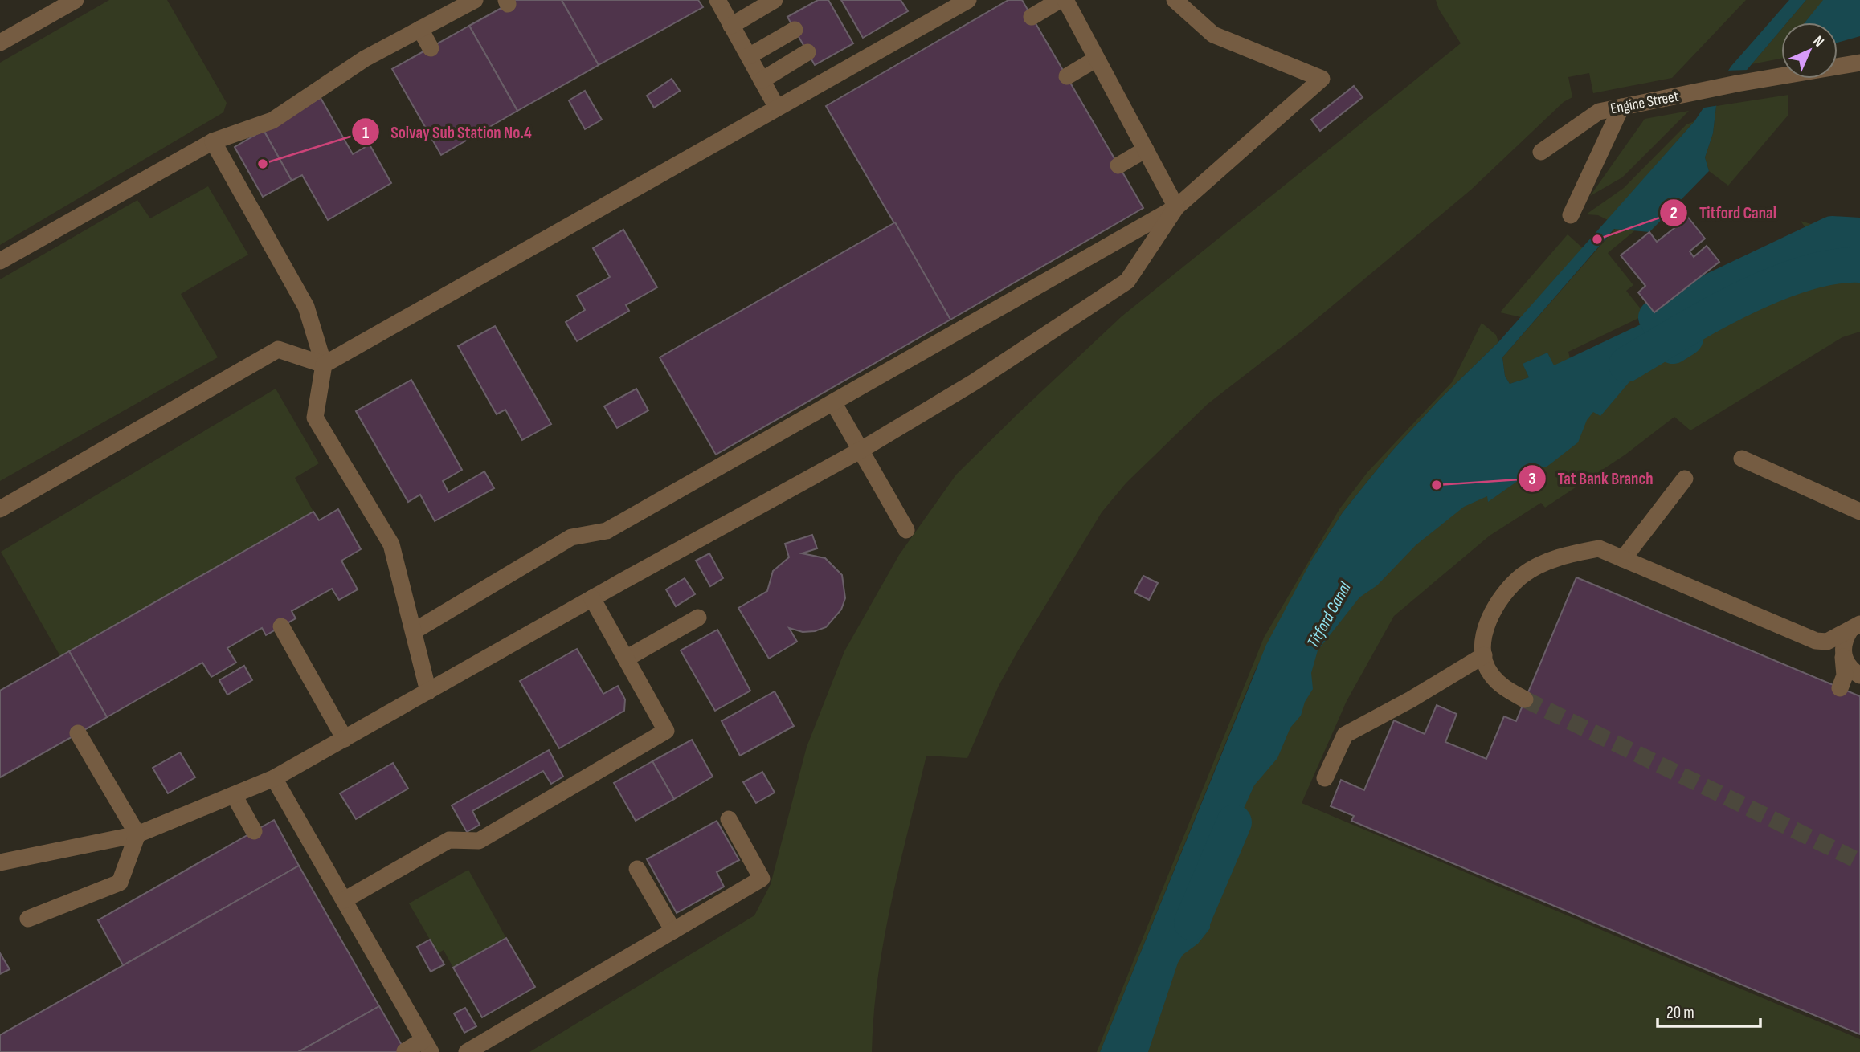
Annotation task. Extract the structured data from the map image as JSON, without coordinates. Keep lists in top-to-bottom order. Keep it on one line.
{"streets":{"street":["Engine Street"]},"water":["Titford Canal"],"places":["Solvay Sub Station No.4","Titford Canal","Tat Bank Branch"],"scale_bar":"20 m","north":"top right"}
